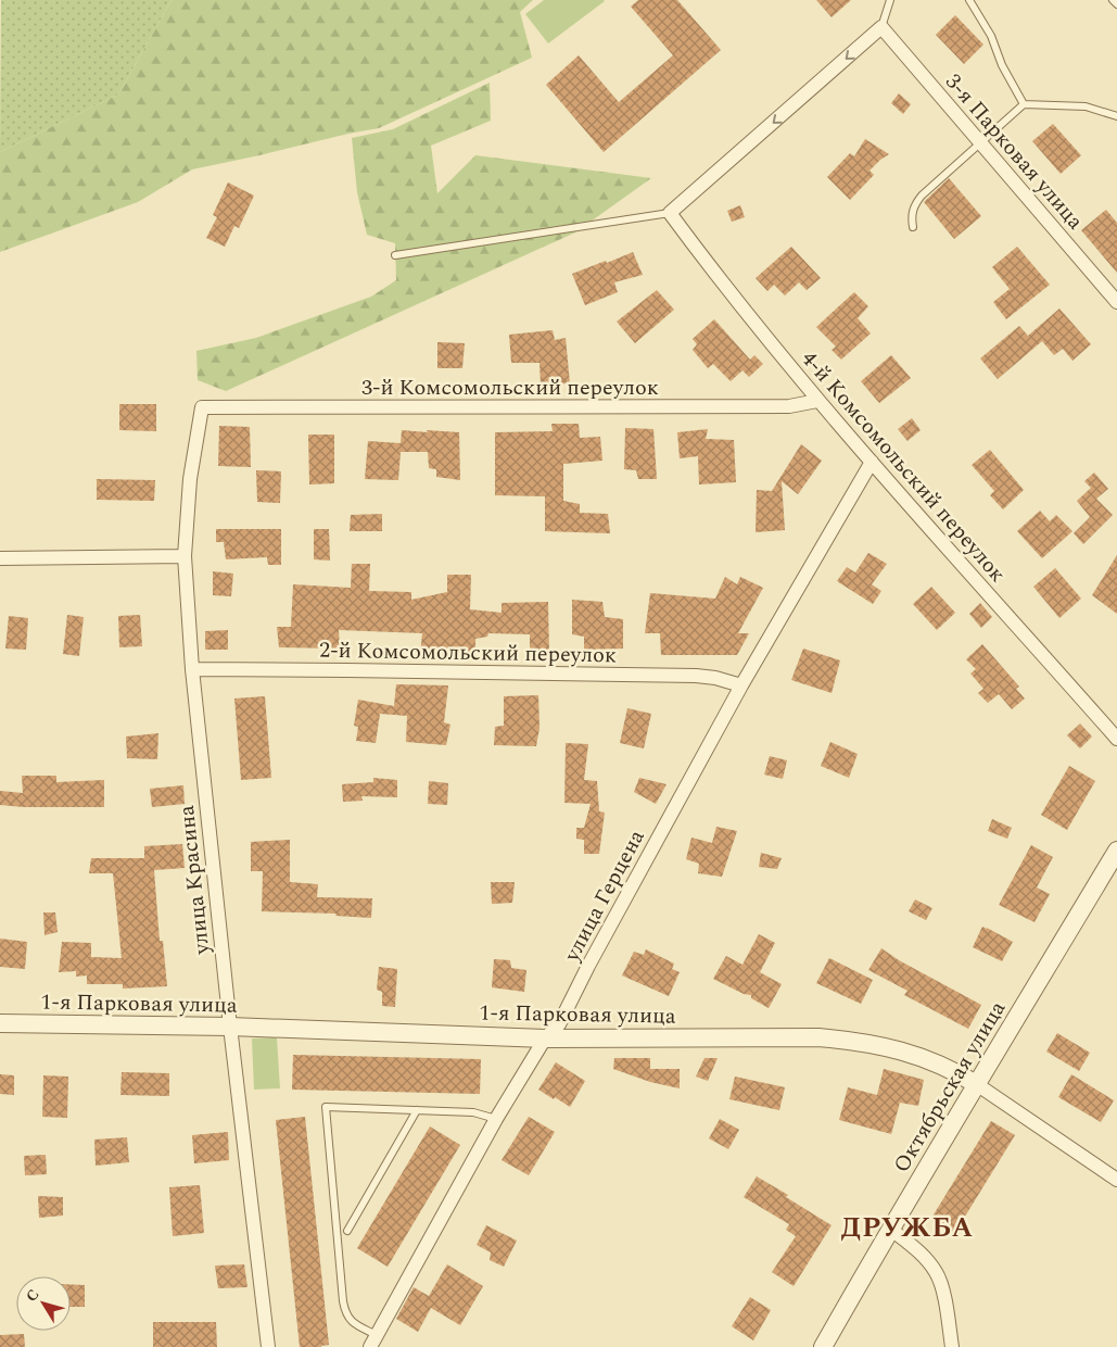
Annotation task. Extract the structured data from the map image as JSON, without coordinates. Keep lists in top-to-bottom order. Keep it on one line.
{"streets":{"street":["3-я Парковая улица","3-й Комсомольский переулок","4-й Комсомольский переулок","2-й Комсомольский переулок","улица Красина","улица Герцена","1-я Парковая улица","Октябрьская улица"]},"crossings":[["3-й Комсомольский переулок","4-й Комсомольский переулок"],["3-й Комсомольский переулок","улица Красина"],["4-й Комсомольский переулок","улица Герцена"],["2-й Комсомольский переулок","улица Красина"],["2-й Комсомольский переулок","улица Герцена"],["улица Красина","1-я Парковая улица"],["улица Герцена","1-я Парковая улица"],["1-я Парковая улица","Октябрьская улица"]],"districts":["ДРУЖБА"],"north":"top left"}
